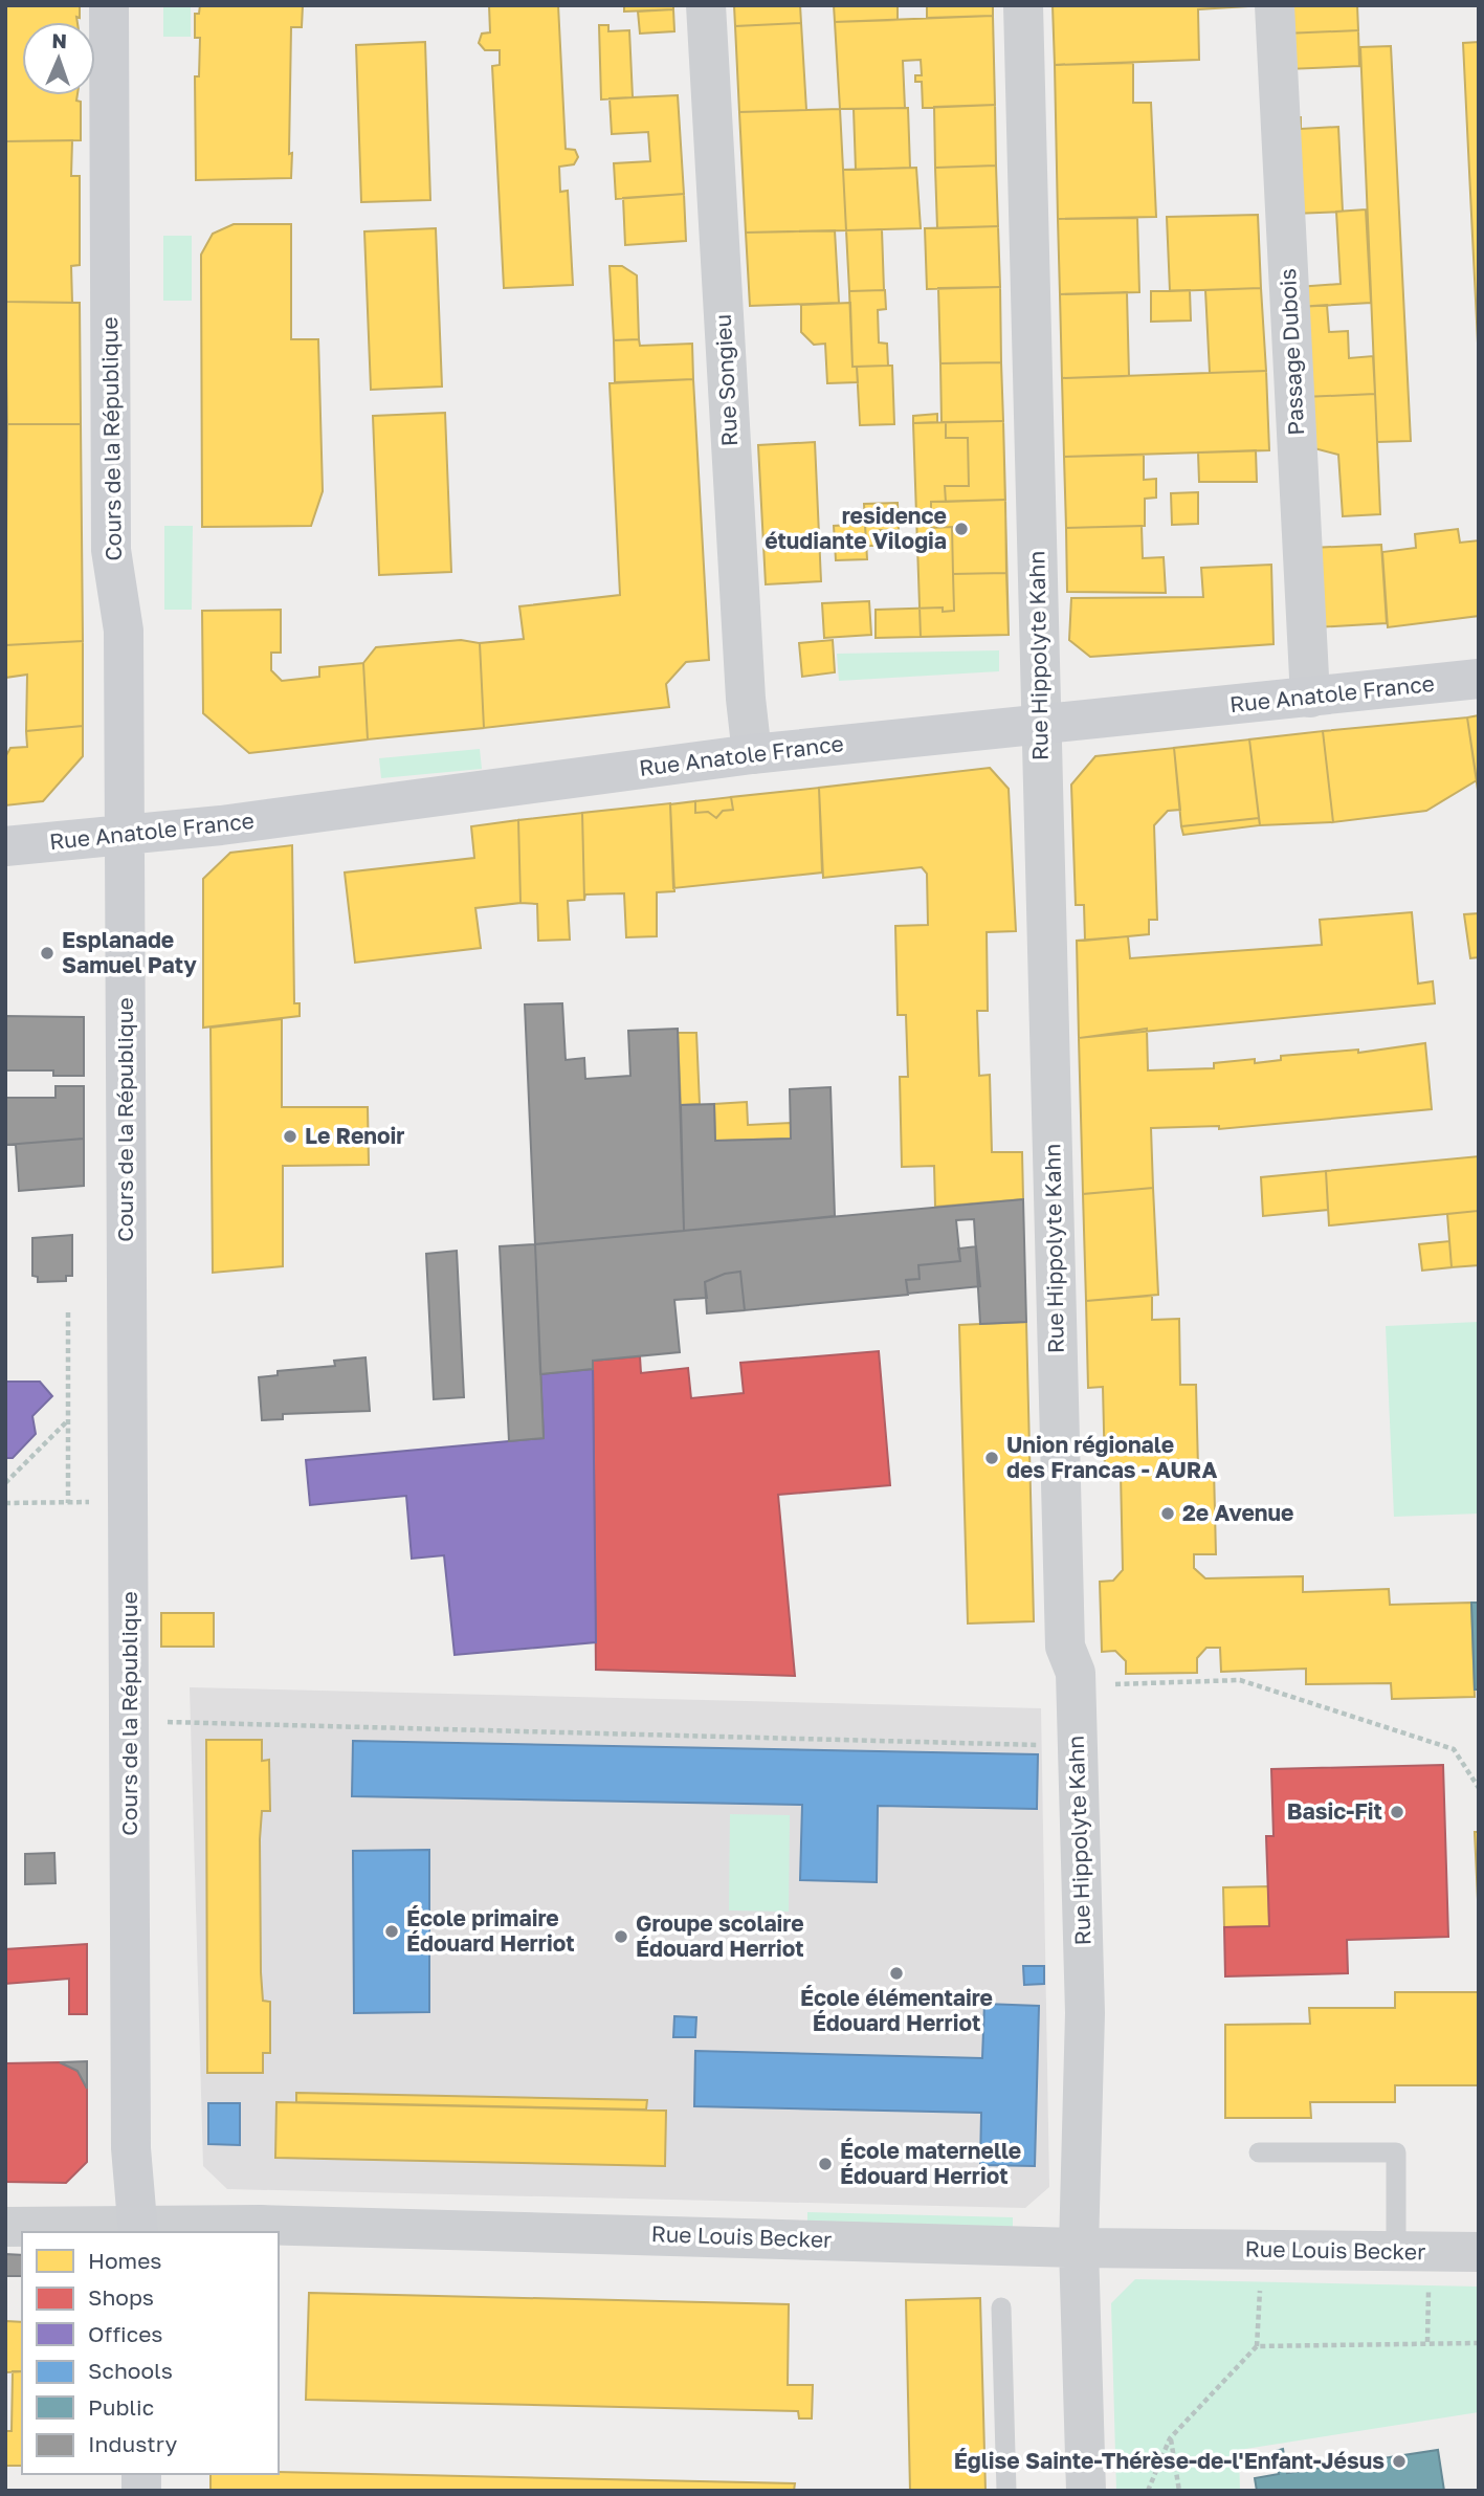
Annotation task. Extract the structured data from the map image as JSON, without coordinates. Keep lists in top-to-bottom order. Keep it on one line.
{"streets":{"street":["Passage Dubois","Rue Songieu","Cours de la République","Rue Hippolyte Kahn","Rue Anatole France","Rue Louis Becker"]},"crossings":[["Passage Dubois","Rue Anatole France"],["Rue Songieu","Rue Anatole France"],["Cours de la République","Rue Anatole France"],["Cours de la République","Rue Louis Becker"],["Rue Hippolyte Kahn","Rue Anatole France"],["Rue Hippolyte Kahn","Rue Louis Becker"]],"places":["residence étudiante Vilogia","Esplanade Samuel Paty","Le Renoir","Union régionale des Francas - AURA","2e Avenue","Basic-Fit","École primaire Édouard Herriot","Groupe scolaire Édouard Herriot","École élémentaire Édouard Herriot","École maternelle Édouard Herriot","Église Sainte-Thérèse-de-l'Enfant-Jésus"],"legend":["Homes","Shops","Offices","Schools","Public","Industry"],"north":"top"}
